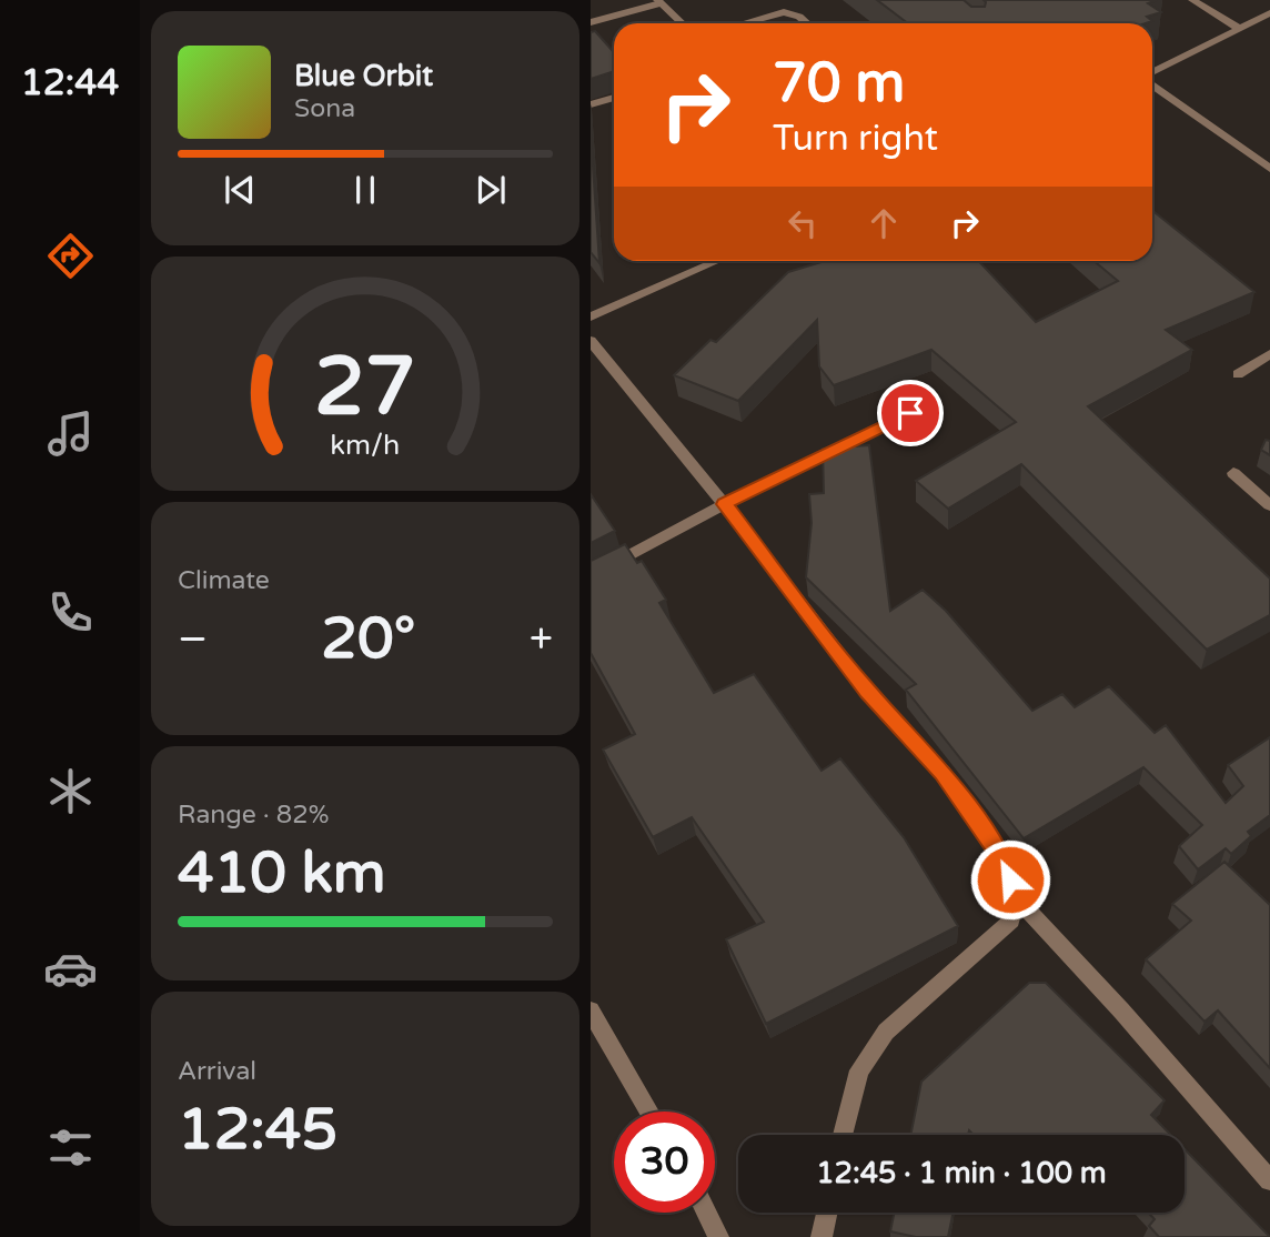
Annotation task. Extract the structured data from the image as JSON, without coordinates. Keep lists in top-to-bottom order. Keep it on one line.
{"page":{"tabs":"12:44","turn":["70 m","Turn right"],"song":["Blue Orbit","Sona"],"tile":["Climate",["Range · 82%","410 km"],["Arrival","12:45"]],"heat":["−","20°","+"],"limit":"30","trip":"12:45 · 1 min · 100 m","gauge":["27","km/h"]}}
